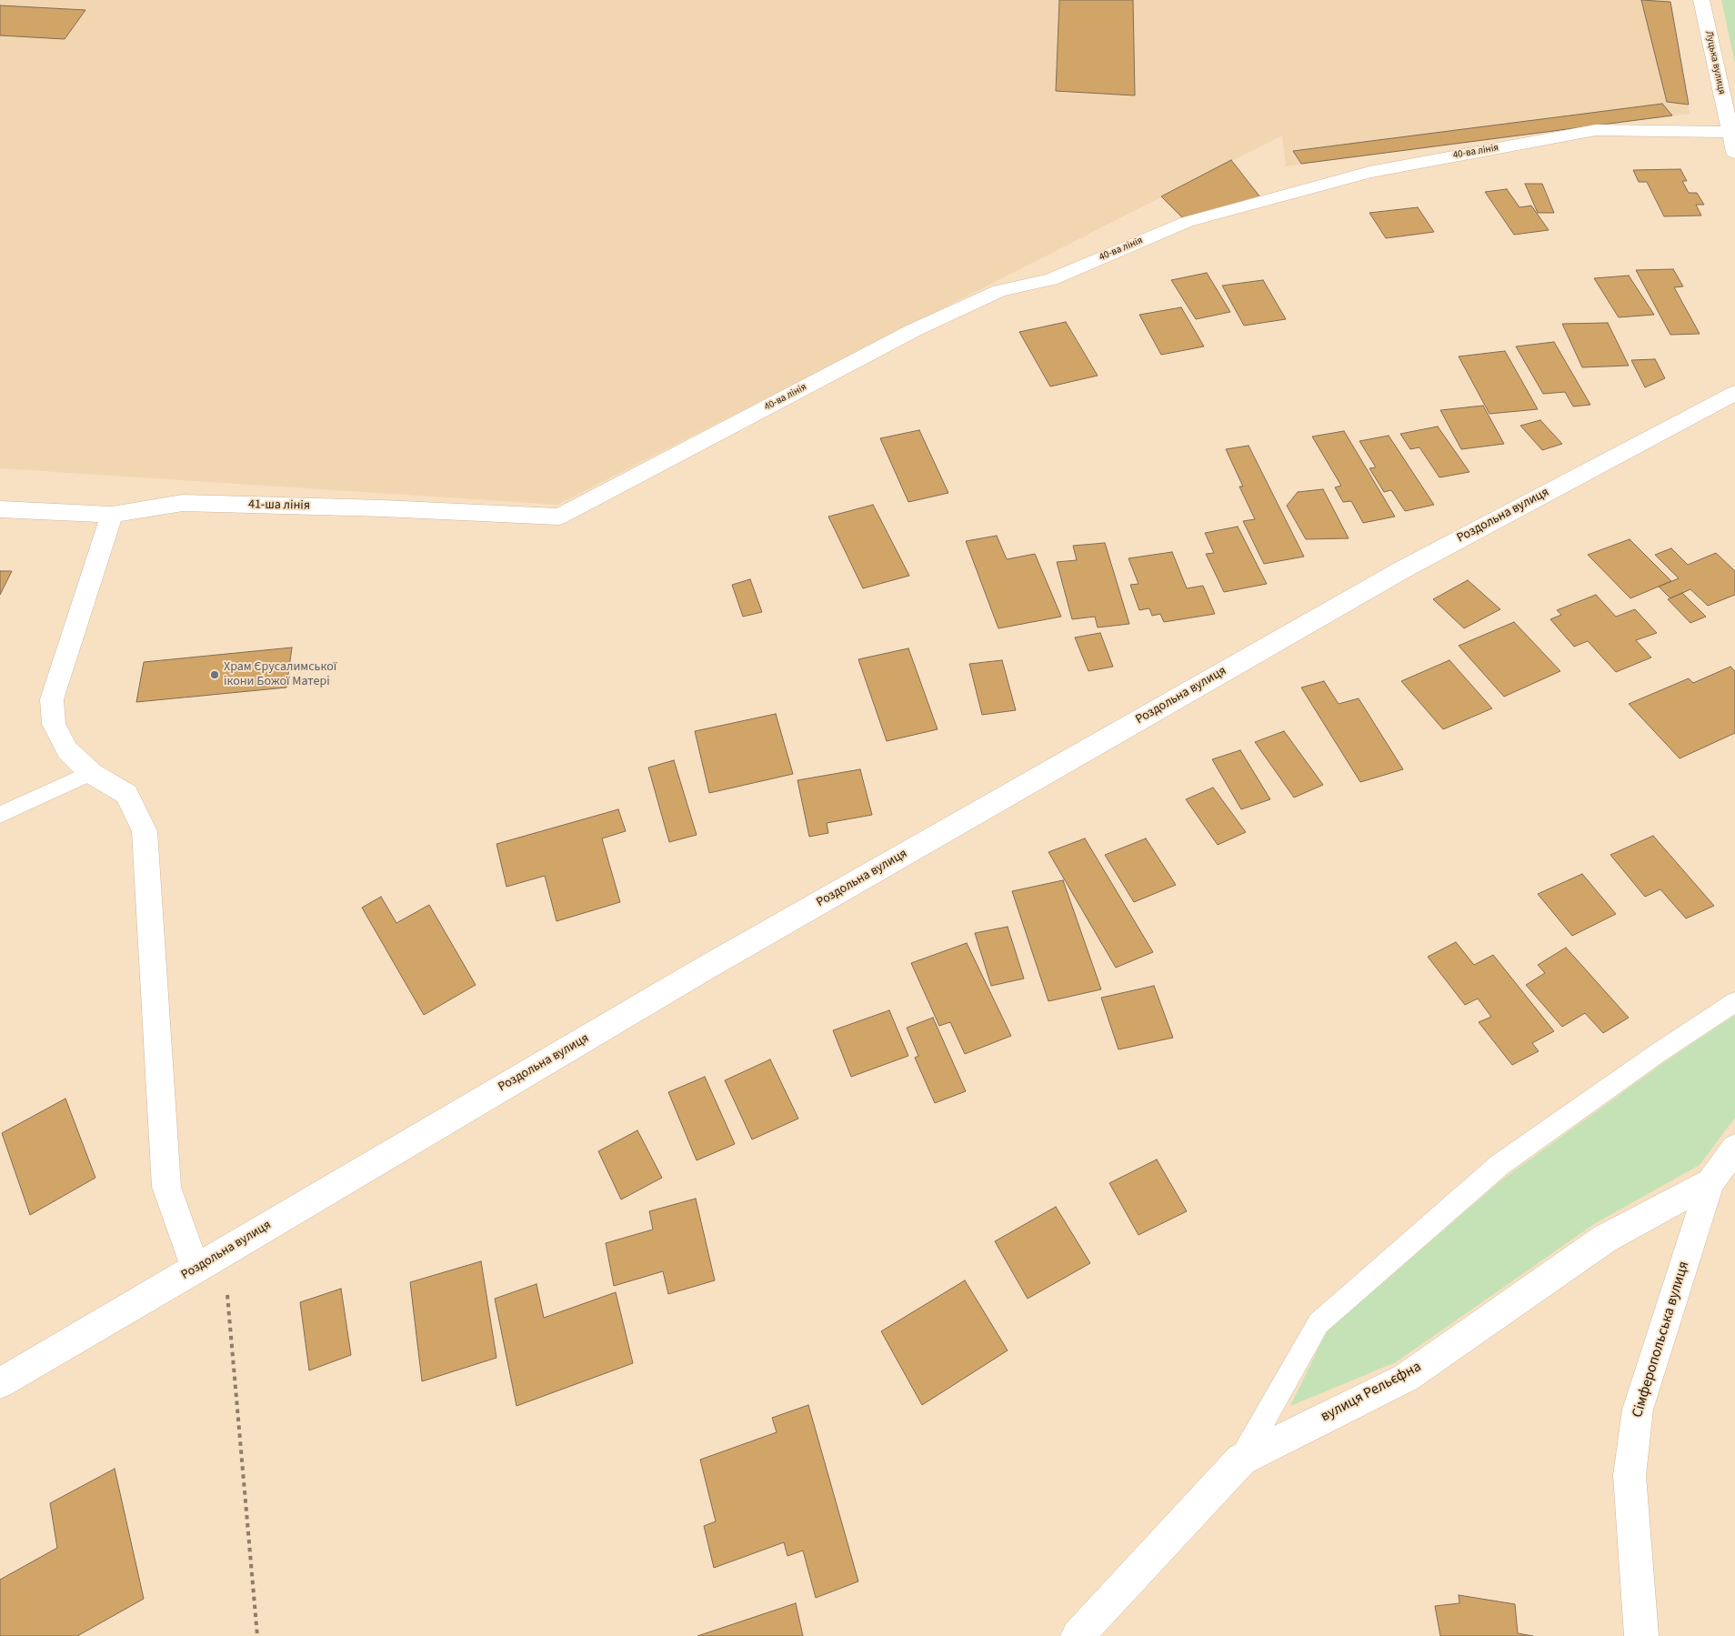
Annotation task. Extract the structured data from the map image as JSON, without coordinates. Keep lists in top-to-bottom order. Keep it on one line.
{"streets":{"street":["Луцька вулиця","40-ва лінія","41-ша лінія","Роздольна вулиця","Сімферопольська вулиця","вулиця Рельєфна"]},"crossings":[["Луцька вулиця","40-ва лінія"],["40-ва лінія","41-ша лінія"],["Сімферопольська вулиця","вулиця Рельєфна"]],"places":["Храм Єрусалимської ікони Божої Матері"]}
